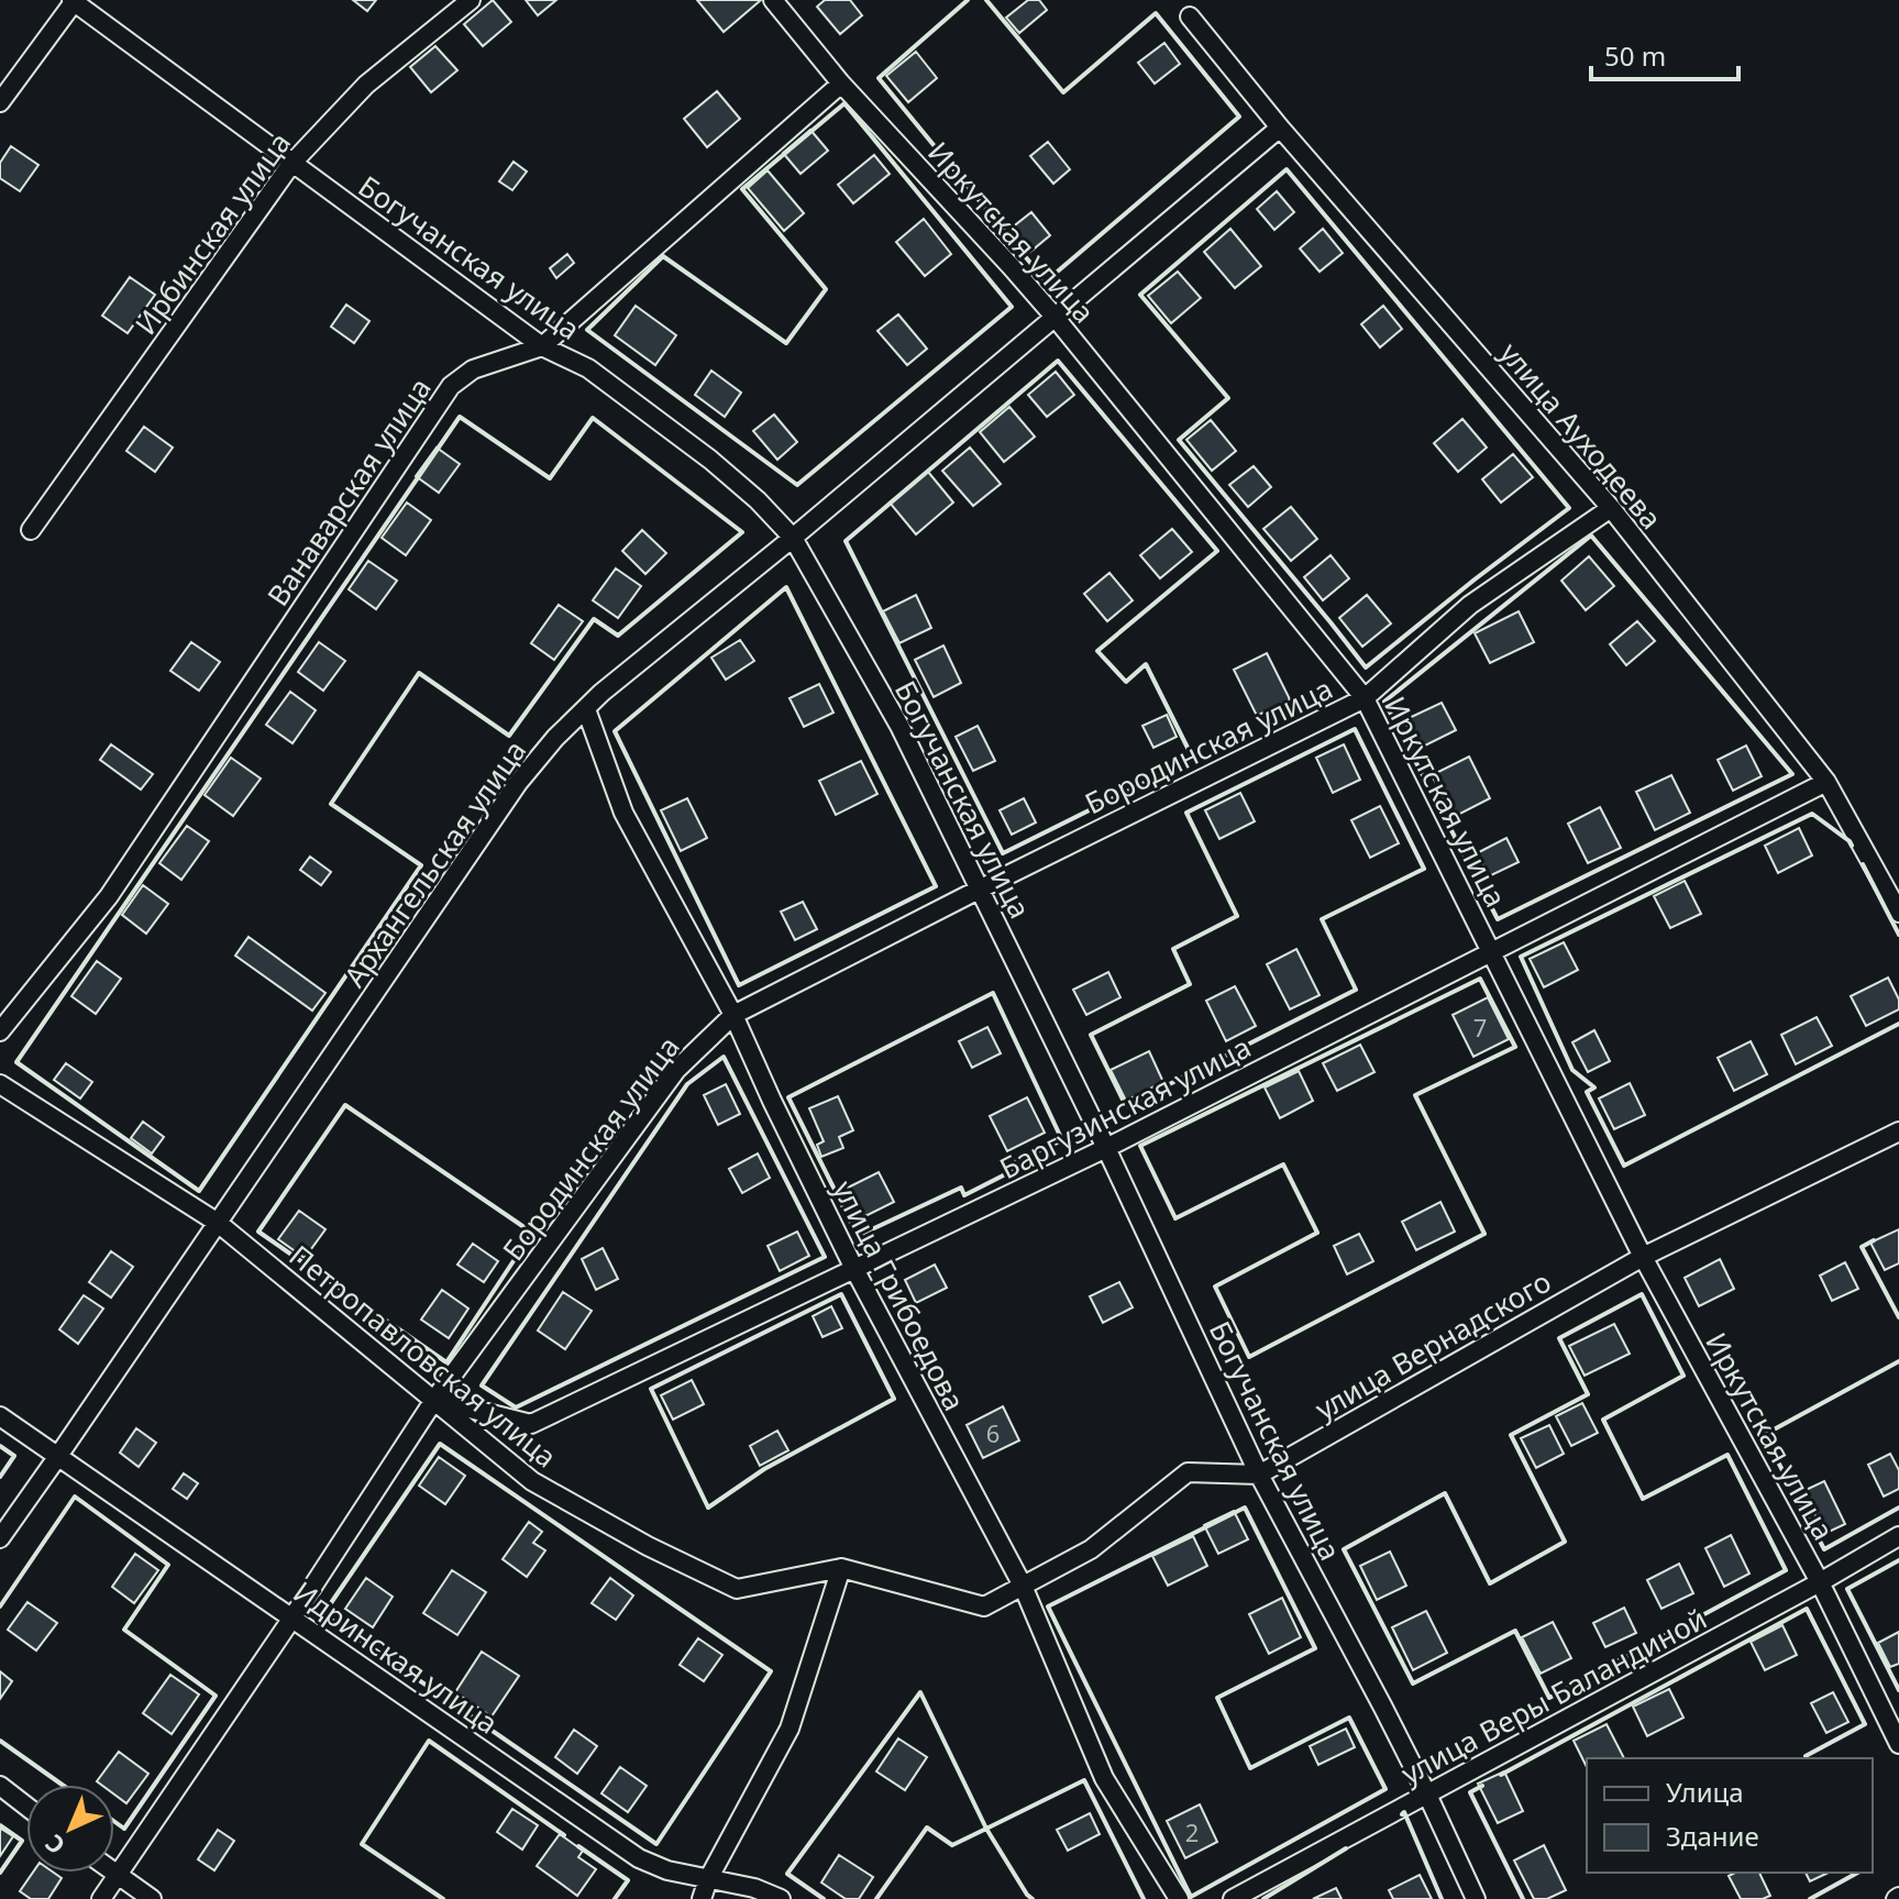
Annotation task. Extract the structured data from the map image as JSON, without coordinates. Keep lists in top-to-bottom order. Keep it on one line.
{"streets":{"street":["Иркутская улица","Ирбинская улица","Богучанская улица","улица Ауходеева","Ванаварская улица","Бородинская улица","Архангельская улица","Баргузинская улица","улица Грибоедова","улица Вернадского","Петропавловская улица","Идринская улица","улица Веры Баландиной"]},"crossings":[["Иркутская улица","Ванаварская улица"],["Иркутская улица","Бородинская улица"],["Иркутская улица","Архангельская улица"],["Иркутская улица","Баргузинская улица"],["Иркутская улица","улица Вернадского"],["Иркутская улица","улица Веры Баландиной"],["Ирбинская улица","Богучанская улица"],["Богучанская улица","Ванаварская улица"],["Богучанская улица","Бородинская улица"],["Богучанская улица","Архангельская улица"],["Богучанская улица","Баргузинская улица"],["Богучанская улица","улица Вернадского"],["Богучанская улица","улица Веры Баландиной"],["улица Ауходеева","Бородинская улица"],["улица Ауходеева","Архангельская улица"],["улица Ауходеева","Баргузинская улица"],["Бородинская улица","Баргузинская улица"],["Бородинская улица","улица Грибоедова"],["Бородинская улица","Петропавловская улица"],["Бородинская улица","Идринская улица"],["Архангельская улица","улица Грибоедова"],["Архангельская улица","Петропавловская улица"],["Архангельская улица","Идринская улица"],["Баргузинская улица","улица Грибоедова"],["Баргузинская улица","Петропавловская улица"]],"house_numbers":["7","6","2"],"legend":["Улица","Здание"],"scale_bar":"50 m","north":"bottom left"}
